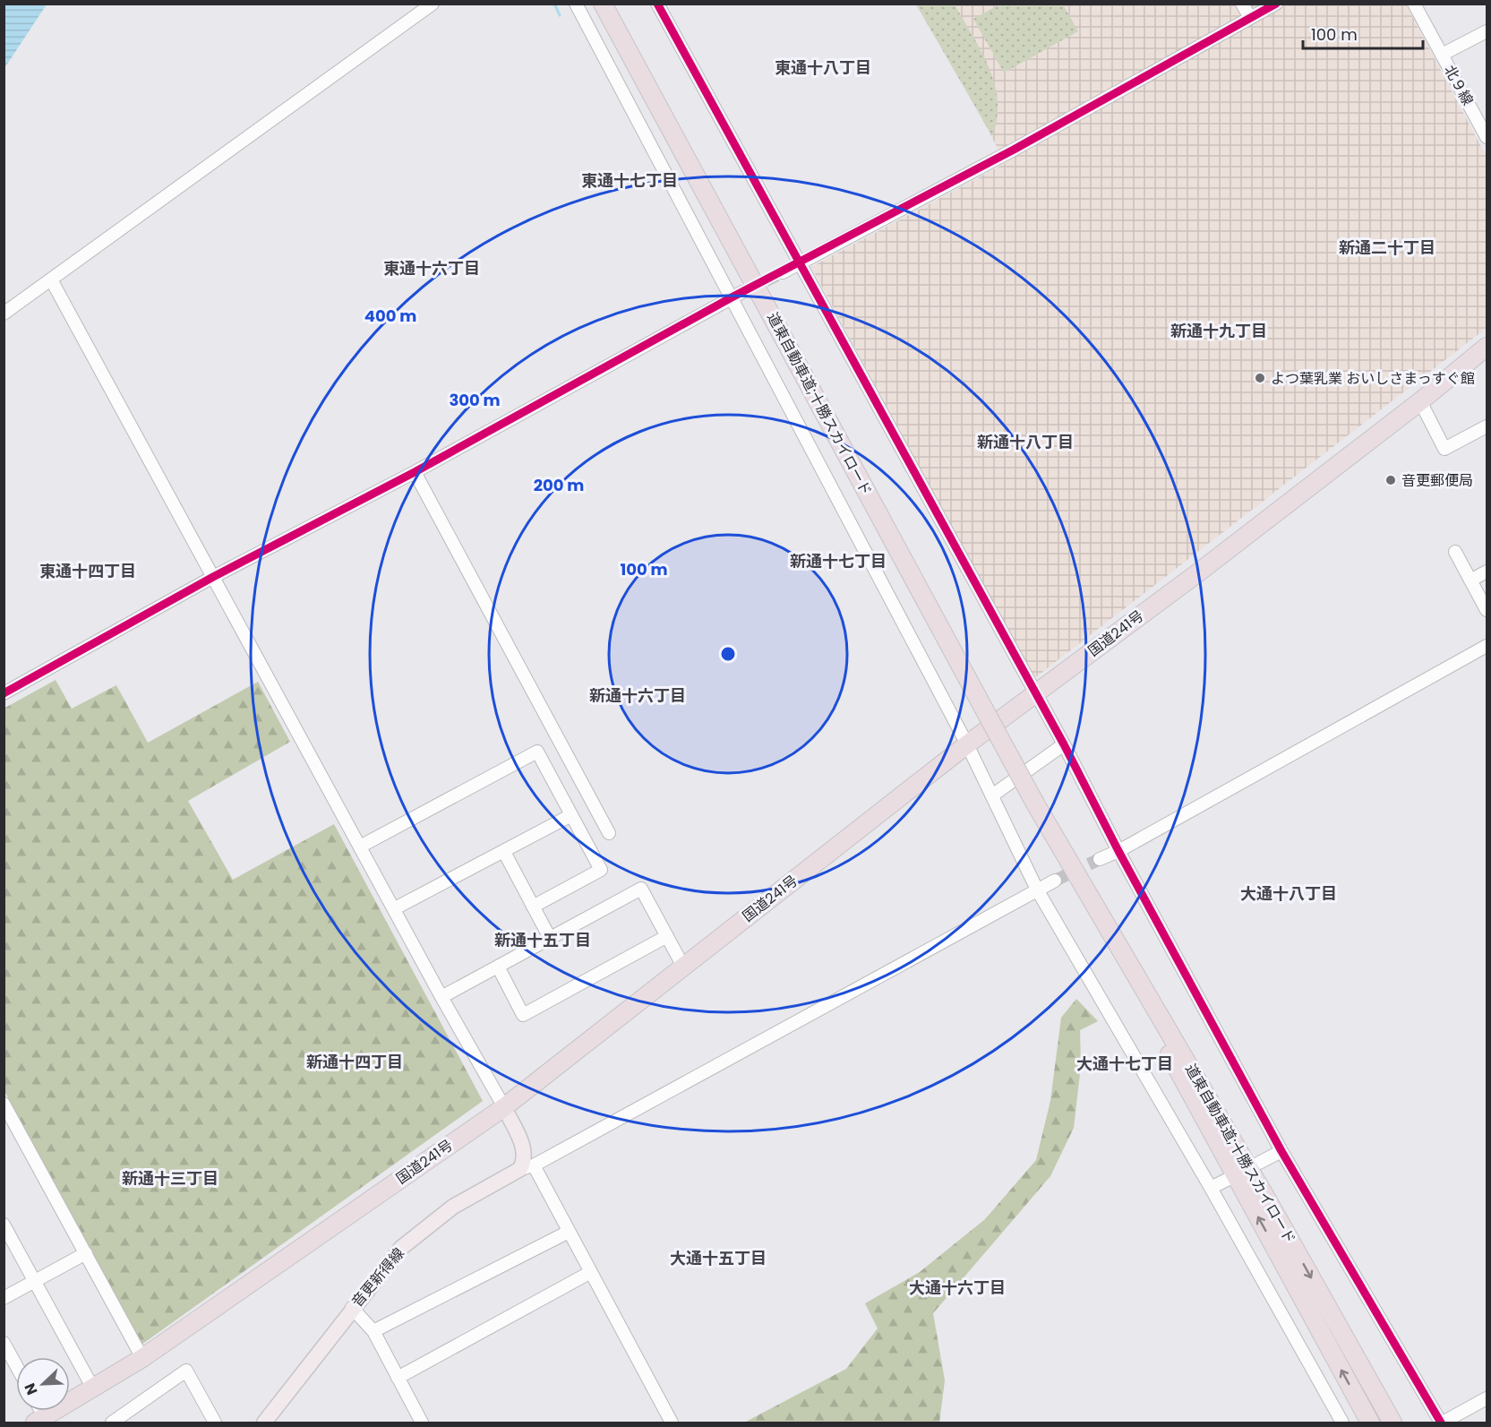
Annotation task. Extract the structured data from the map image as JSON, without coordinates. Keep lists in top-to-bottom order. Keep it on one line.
{"streets":{"highway":["道東自動車道;十勝スカイロード","国道241号"],"main road":["音更新得線"],"street":["北９線"]},"districts":["東通十八丁目","東通十七丁目","新通二十丁目","東通十六丁目","新通十九丁目","新通十八丁目","新通十七丁目","東通十四丁目","新通十六丁目","大通十八丁目","新通十五丁目","新通十四丁目","大通十七丁目","新通十三丁目","大通十五丁目","大通十六丁目"],"places":["よつ葉乳業 おいしさまっすぐ館","音更郵便局"],"scale_bar":"100 m","north":"bottom left","rings":["400 m","300 m","200 m","100 m"]}
